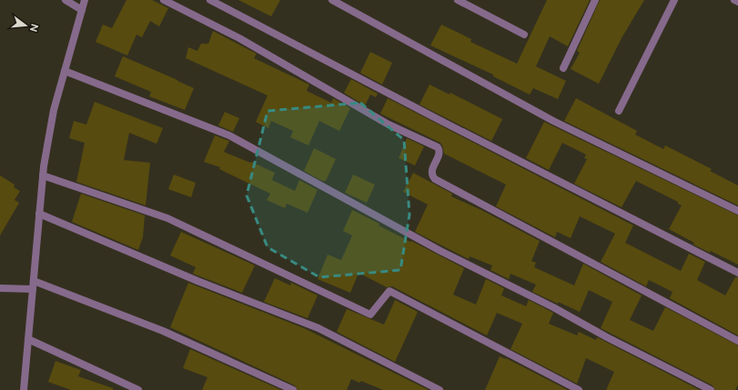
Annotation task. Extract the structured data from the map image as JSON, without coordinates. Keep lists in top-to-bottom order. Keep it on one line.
{"north":"right"}
